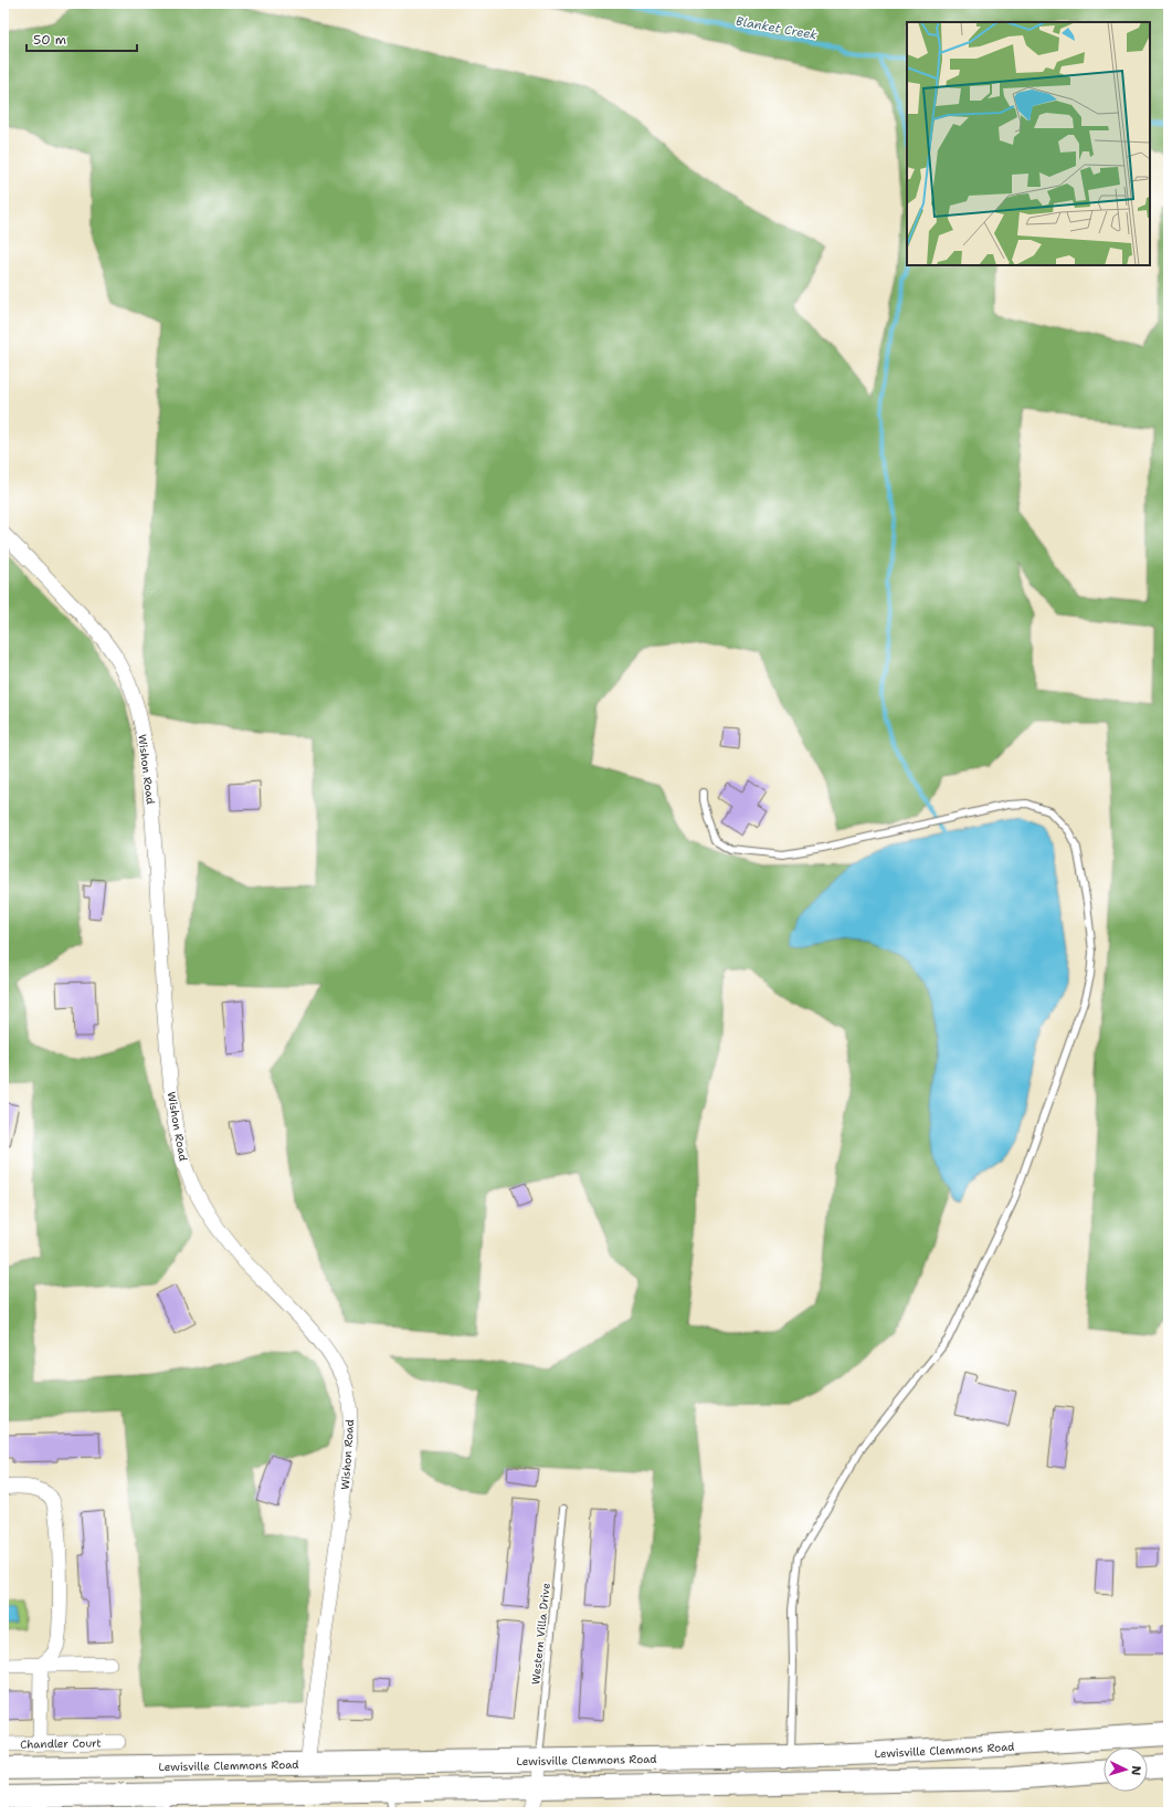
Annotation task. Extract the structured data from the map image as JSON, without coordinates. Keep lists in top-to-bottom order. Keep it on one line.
{"streets":{"main road":["Lewisville Clemmons Road"],"street":["Wishon Road","Chandler Court"],"lane":["Western Villa Drive"]},"crossings":[["Wishon Road","Lewisville Clemmons Road"],["Western Villa Drive","Lewisville Clemmons Road"]],"water":["Blanket Creek"],"scale_bar":"50 m","north":"right"}
